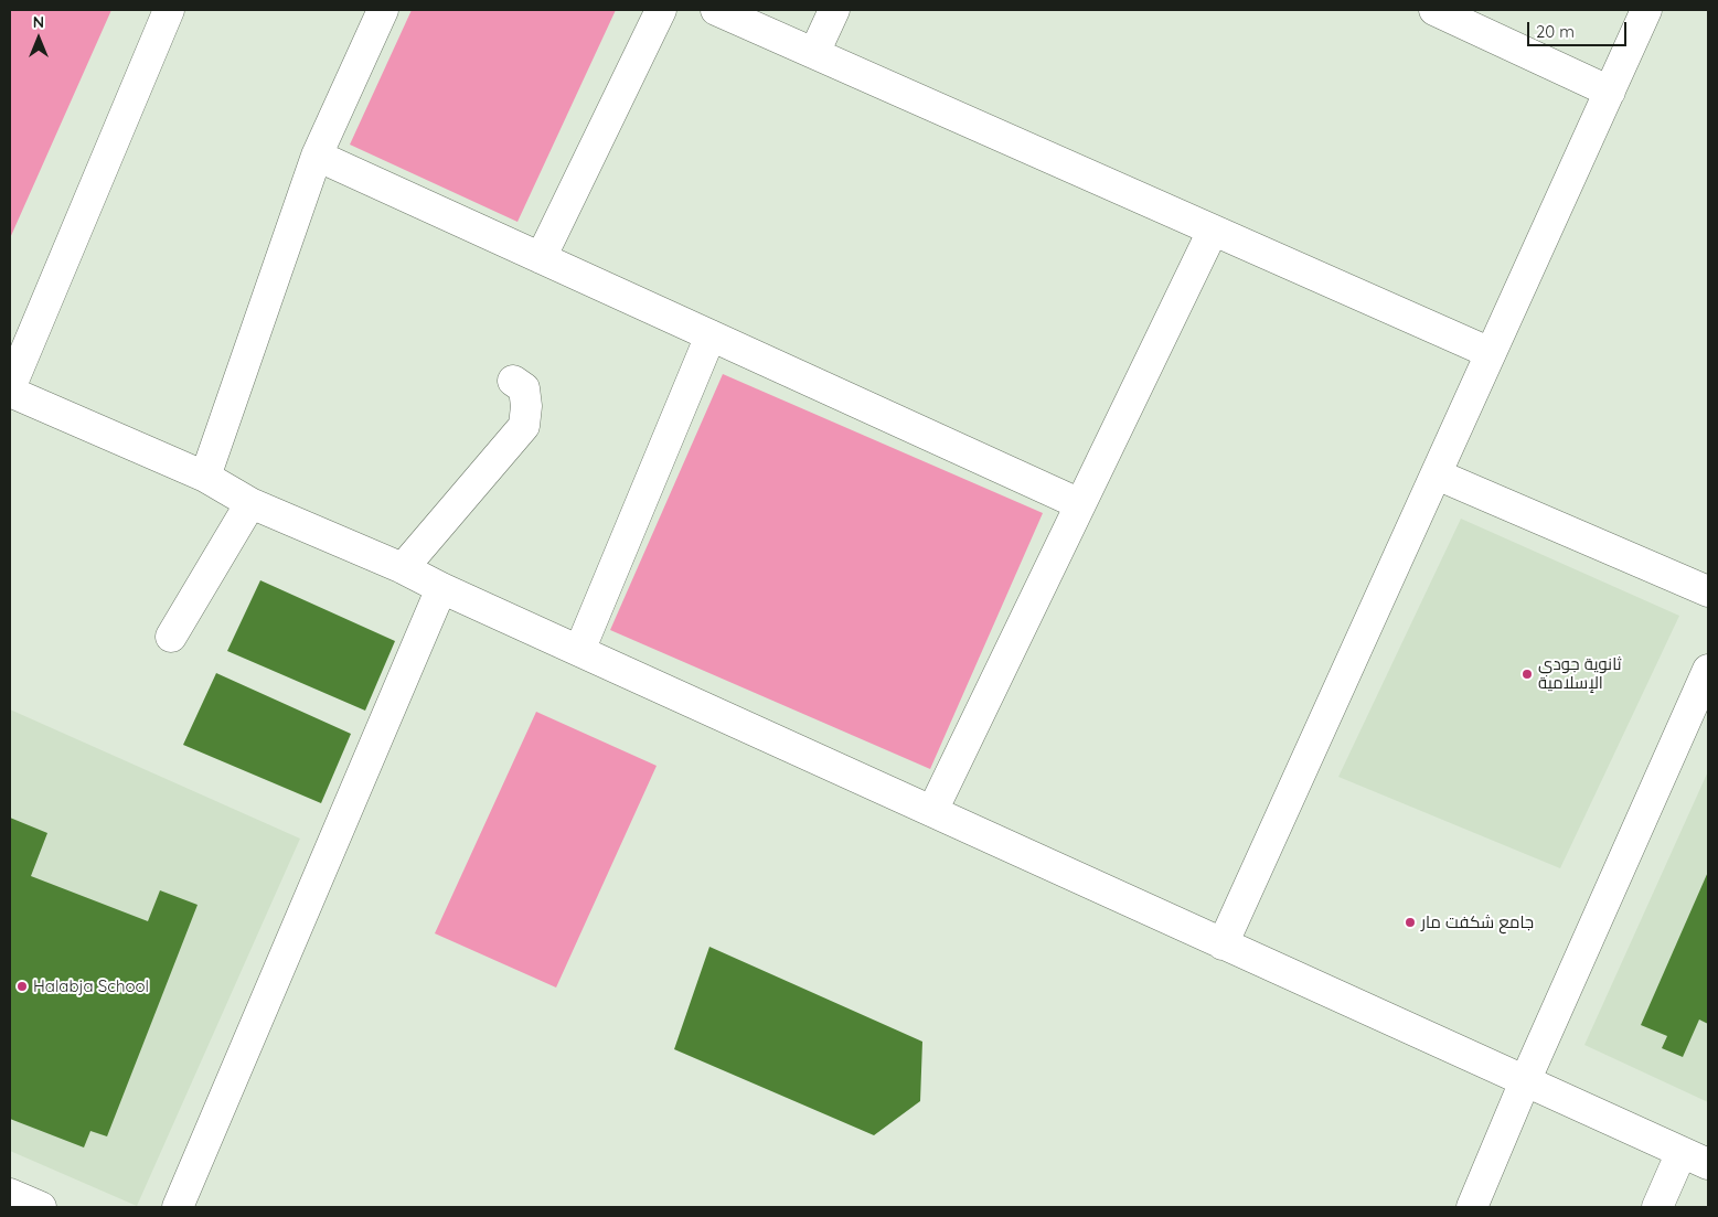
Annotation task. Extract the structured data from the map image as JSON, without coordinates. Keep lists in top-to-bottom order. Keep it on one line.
{"places":["ثانوية جودي الإسلامية","جامع شكفت مار","Halabja School"],"scale_bar":"20 m","north":"top"}
